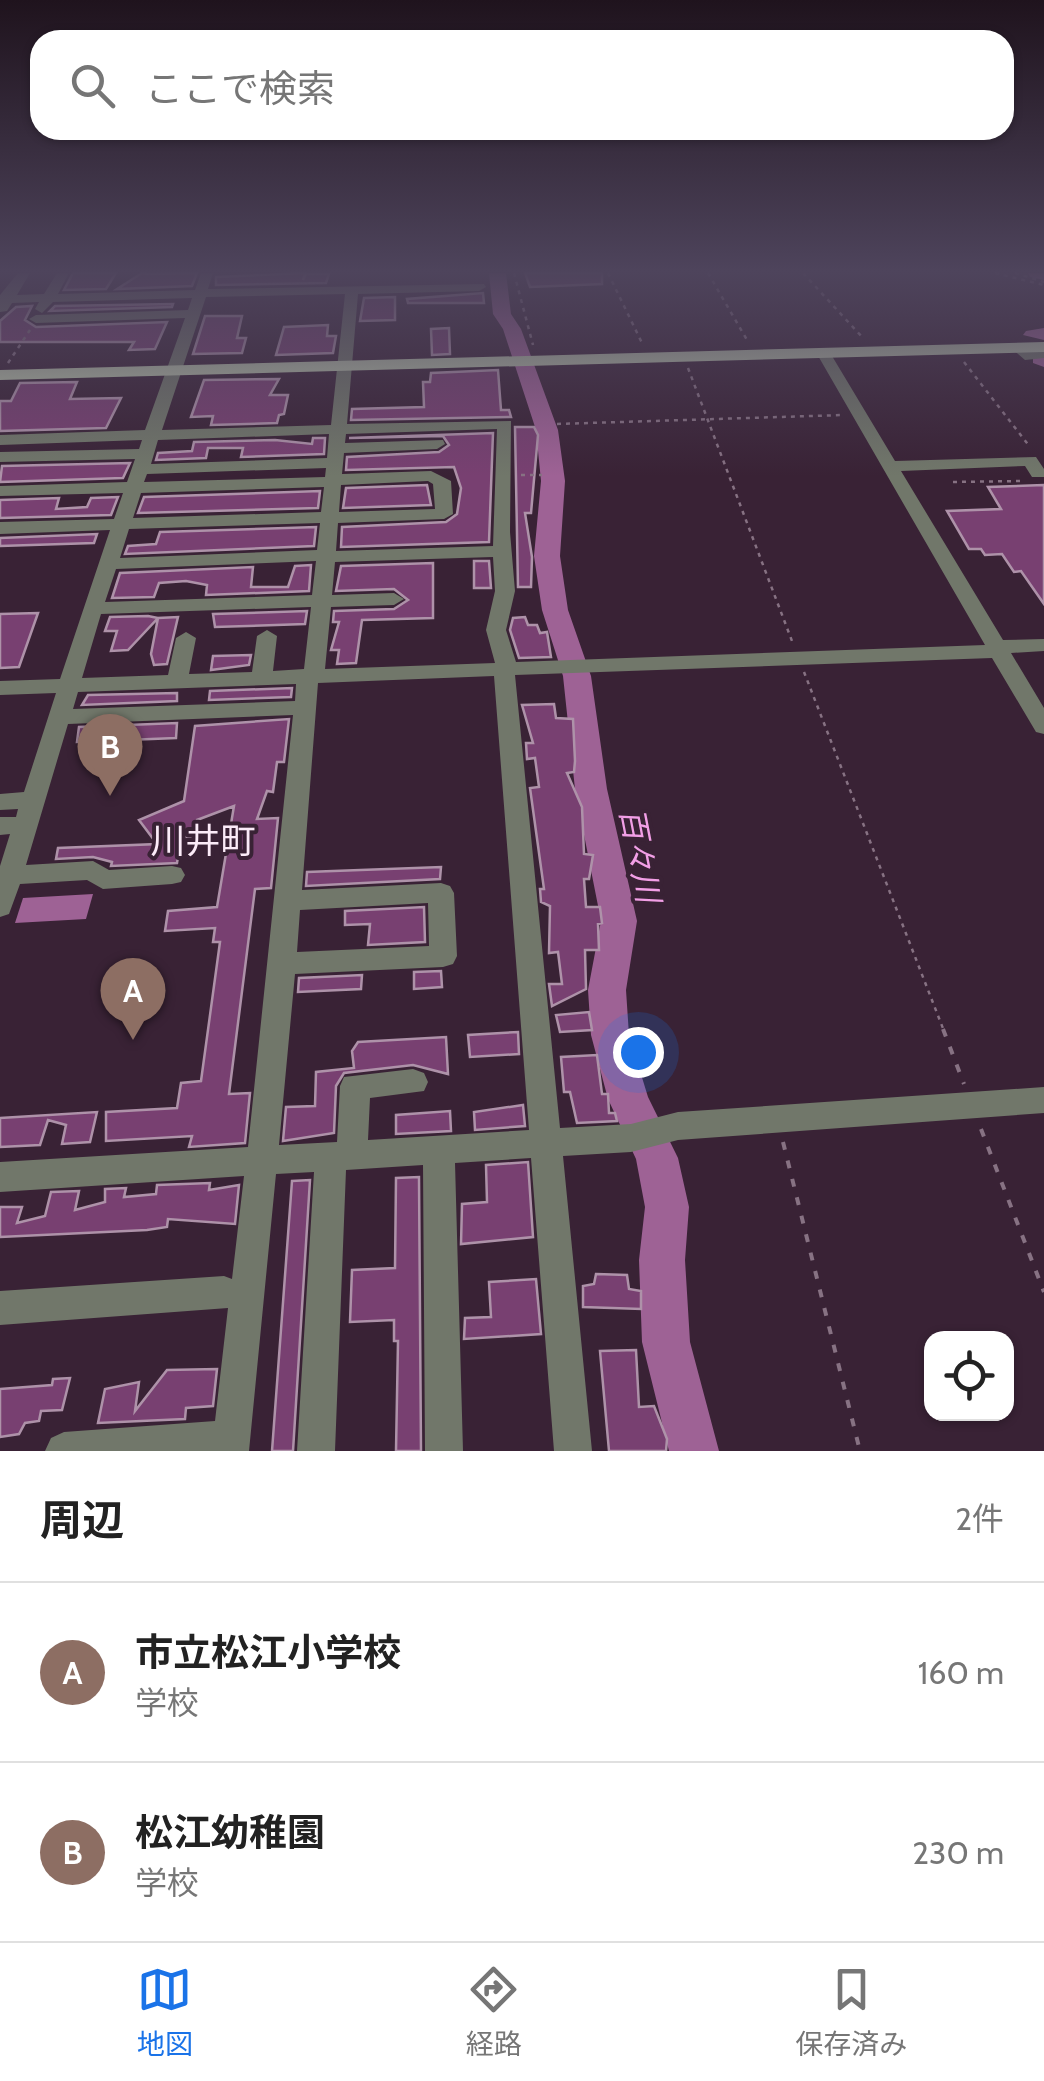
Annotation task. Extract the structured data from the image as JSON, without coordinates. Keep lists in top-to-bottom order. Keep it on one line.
{"districts":["川井町"],"water":["百々川"],"page":{"search":"ここで検索","pins":["B","A"],"heading":["周辺","2件"],"list":[{"mark":"A","name":"市立松江小学校","note":"学校","value":"160 m"},{"mark":"B","name":"松江幼稚園","note":"学校","value":"230 m"}],"nav":["地図","経路","保存済み"]}}
